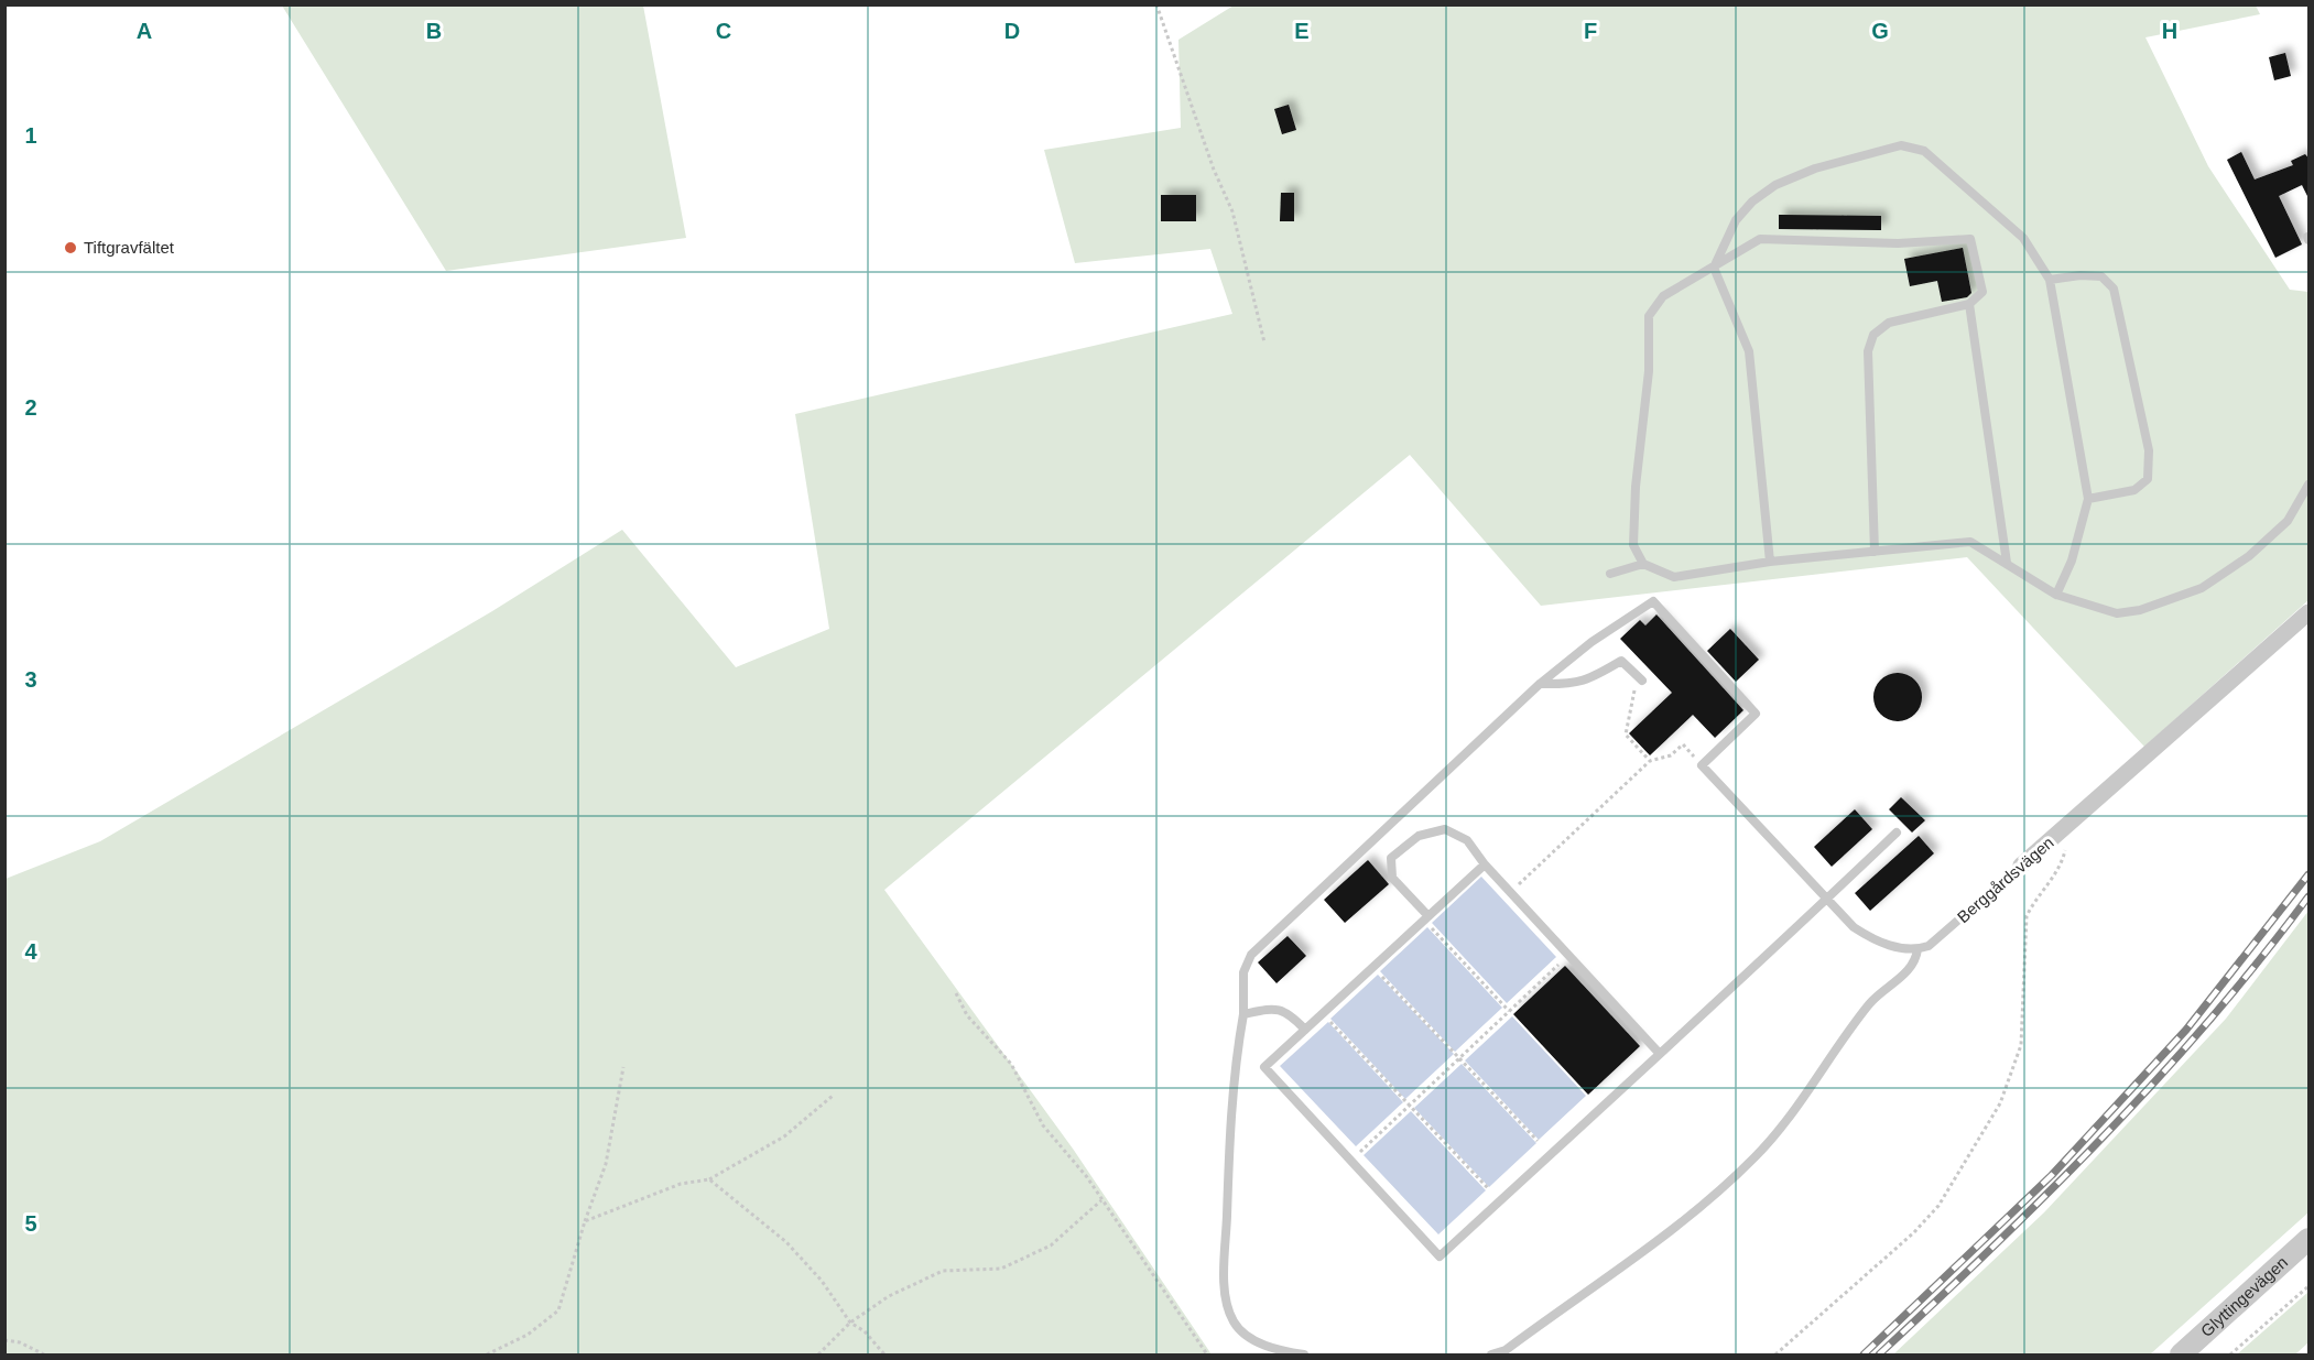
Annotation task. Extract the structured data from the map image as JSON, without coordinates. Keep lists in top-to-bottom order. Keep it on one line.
{"streets":{"street":["Berggårdsvägen","Glyttingevägen"]},"places":["Tiftgravfältet"],"grid":{"columns":["A","B","C","D","E","F","G","H"],"rows":["1","2","3","4","5"]}}
